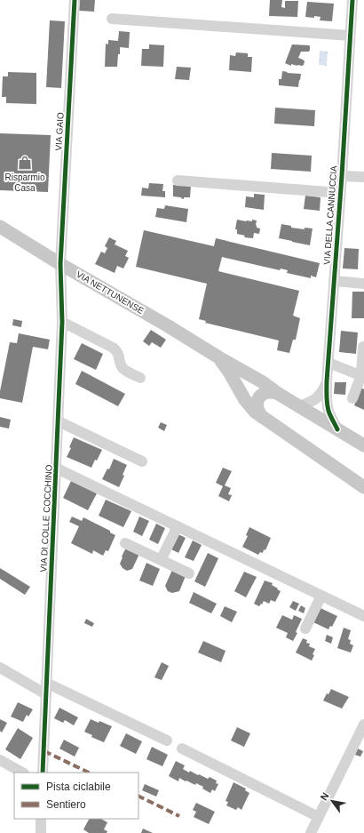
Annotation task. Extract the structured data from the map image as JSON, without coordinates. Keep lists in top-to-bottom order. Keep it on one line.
{"streets":{"main road":["VIA NETTUNENSE"],"street":["VIA GAIO","VIA DELLA CANNUCCIA","VIA DI COLLE COCCHINO"]},"crossings":[["VIA GAIO","VIA NETTUNENSE"],["VIA GAIO","VIA DI COLLE COCCHINO"],["VIA DELLA CANNUCCIA","VIA NETTUNENSE"],["VIA NETTUNENSE","VIA DI COLLE COCCHINO"]],"places":{"shop":["Risparmio Casa"]},"legend":["Pista ciclabile","Sentiero"],"north":"top left"}
